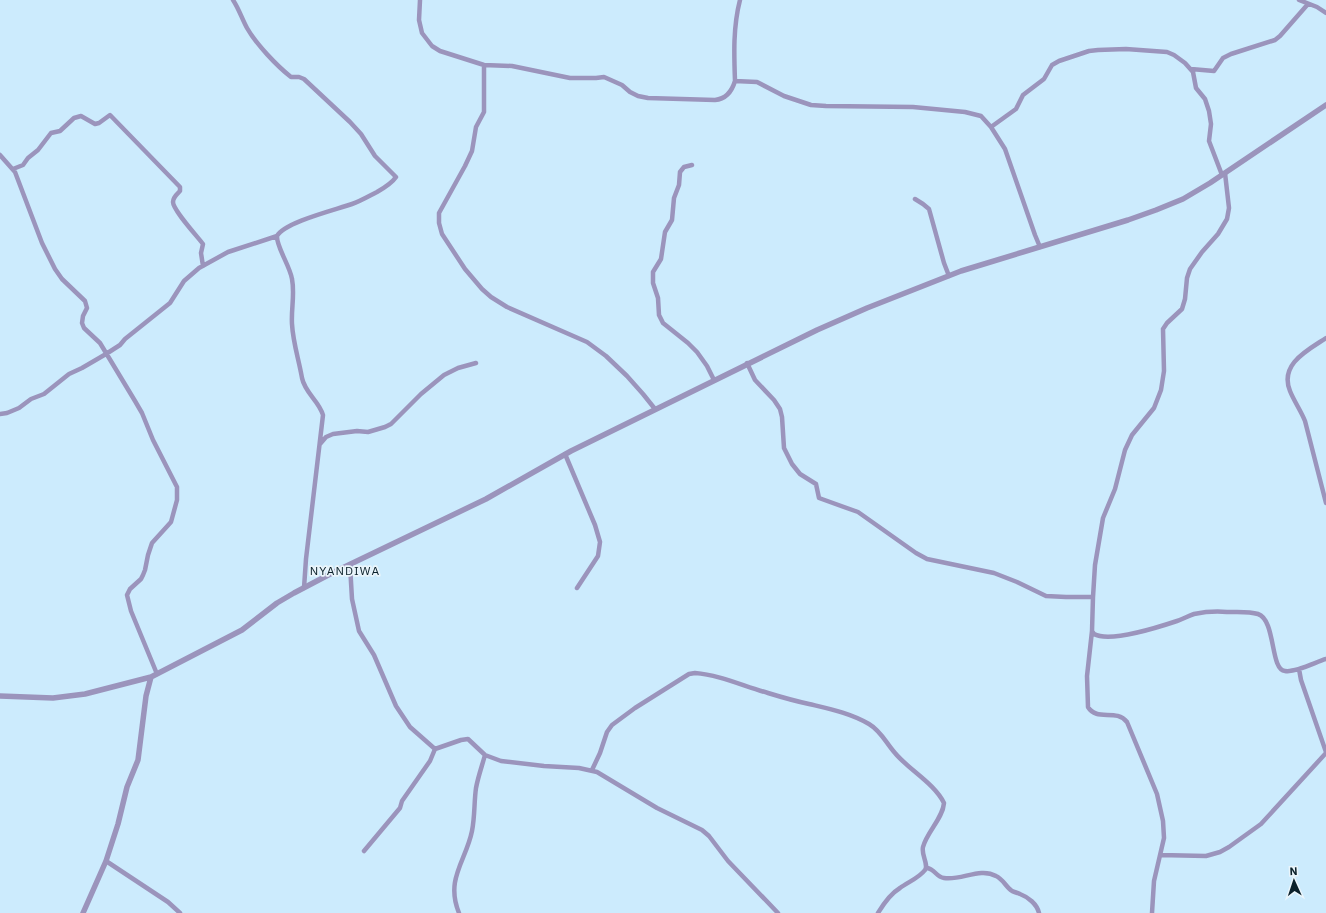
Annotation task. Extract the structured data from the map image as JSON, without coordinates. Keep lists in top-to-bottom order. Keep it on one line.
{"districts":["NYANDIWA"],"north":"top"}
